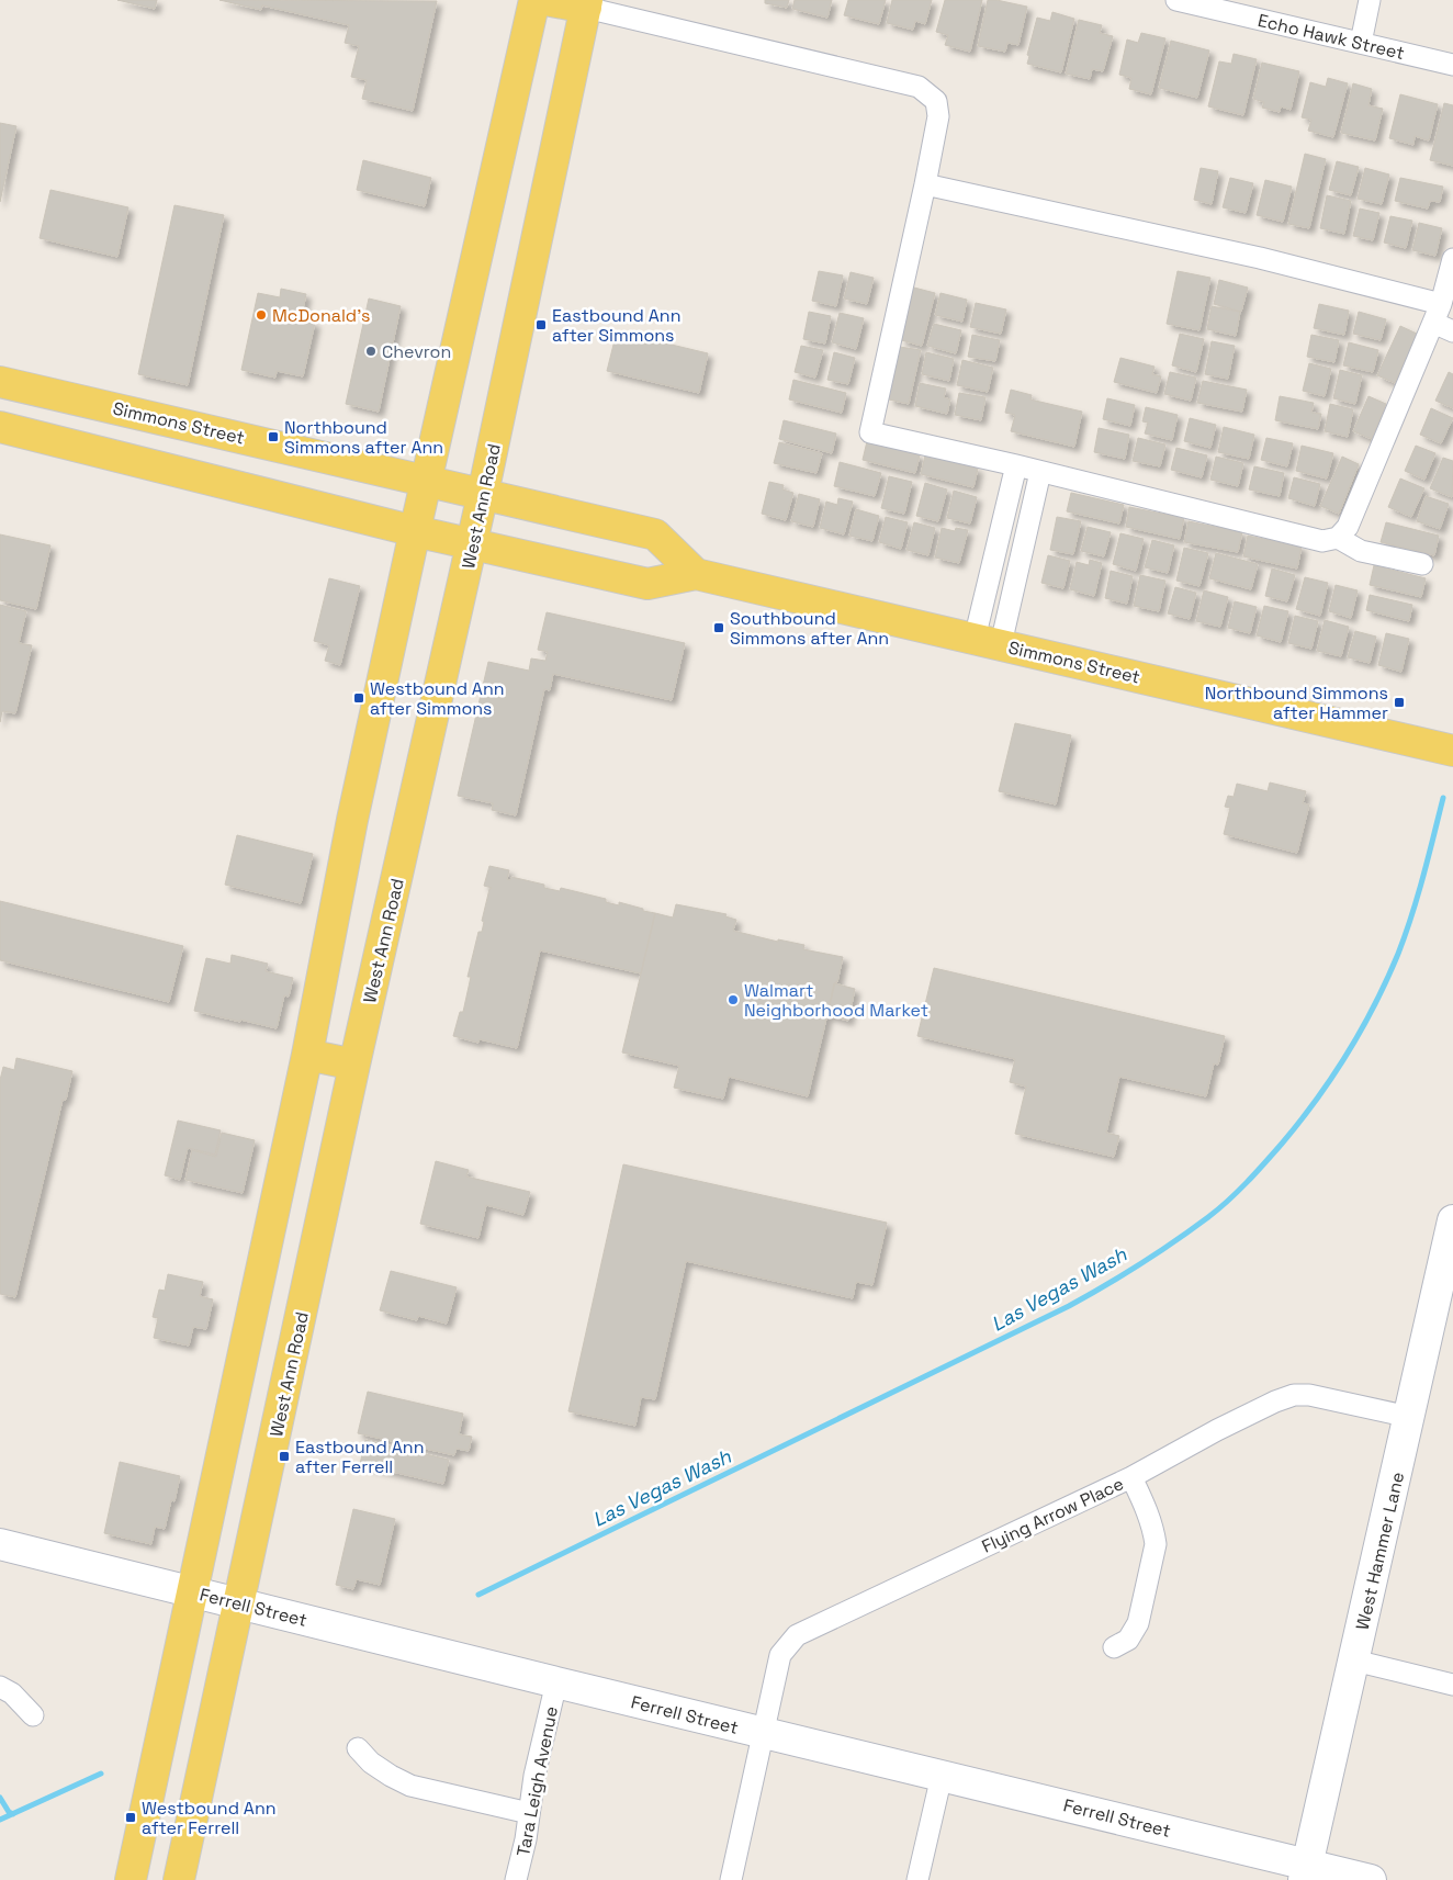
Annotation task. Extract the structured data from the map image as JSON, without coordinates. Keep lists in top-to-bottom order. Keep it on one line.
{"streets":{"main road":["Simmons Street","West Ann Road"],"street":["Echo Hawk Street","Flying Arrow Place","West Hammer Lane","Ferrell Street","Tara Leigh Avenue"]},"crossings":[["Simmons Street","West Ann Road"],["West Ann Road","Ferrell Street"],["Flying Arrow Place","West Hammer Lane"],["Flying Arrow Place","Ferrell Street"],["West Hammer Lane","Ferrell Street"],["Ferrell Street","Tara Leigh Avenue"]],"water":["Las Vegas Wash"],"places":{"other":["McDonald's","Chevron","Walmart Neighborhood Market"],"transit":["Eastbound Ann after Simmons","Northbound Simmons after Ann","Southbound Simmons after Ann","Westbound Ann after Simmons","Northbound Simmons after Hammer","Eastbound Ann after Ferrell","Westbound Ann after Ferrell"]}}
